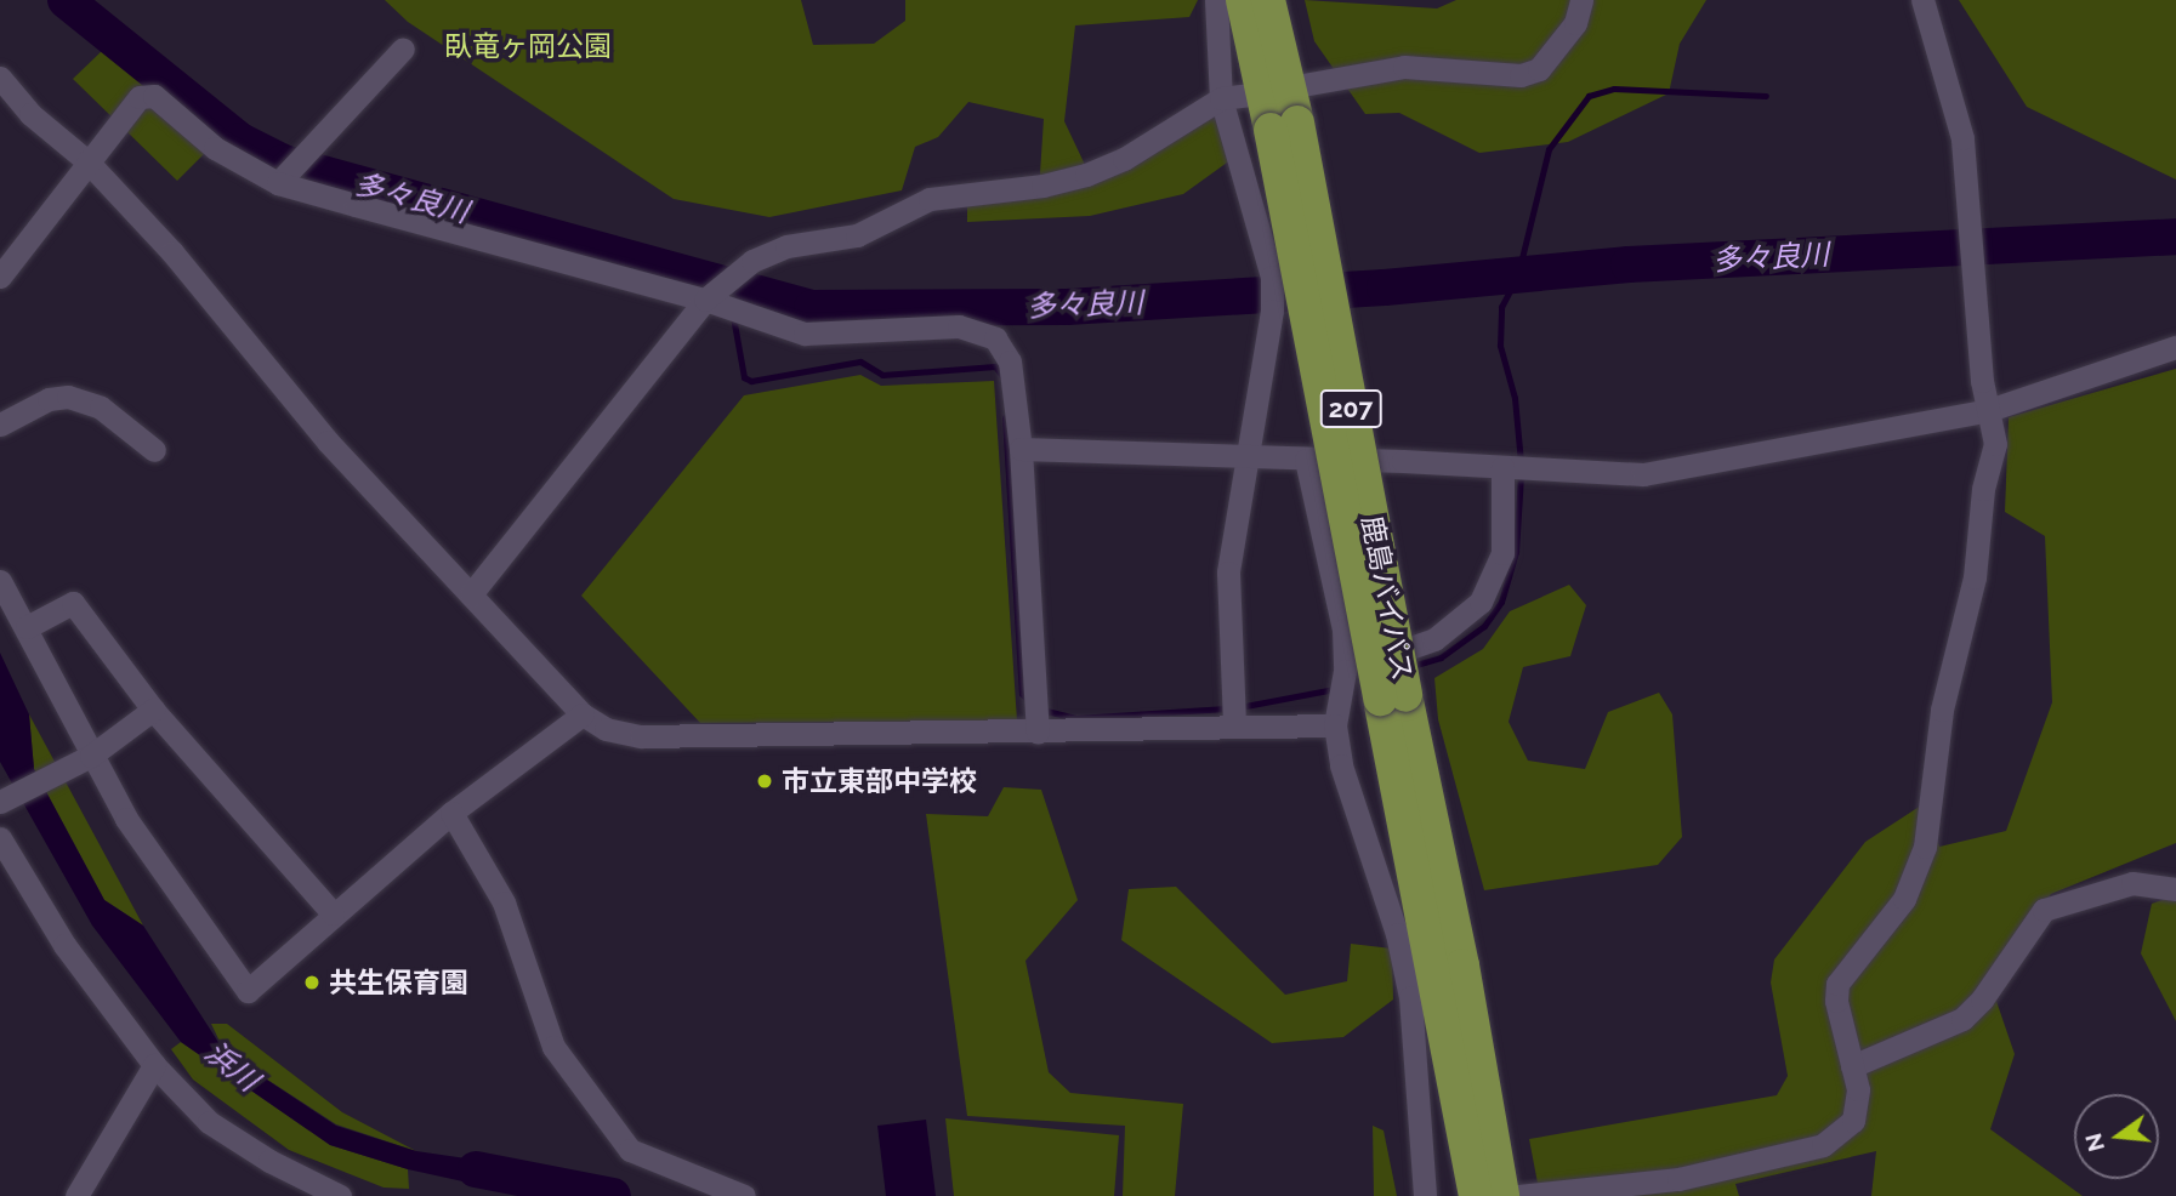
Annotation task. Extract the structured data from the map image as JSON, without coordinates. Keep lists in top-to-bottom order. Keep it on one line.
{"streets":{"highway":["207","鹿島バイパス"]},"water":["多々良川","浜川"],"parks":["臥竜ヶ岡公園"],"places":["市立東部中学校","共生保育園"],"north":"left"}
